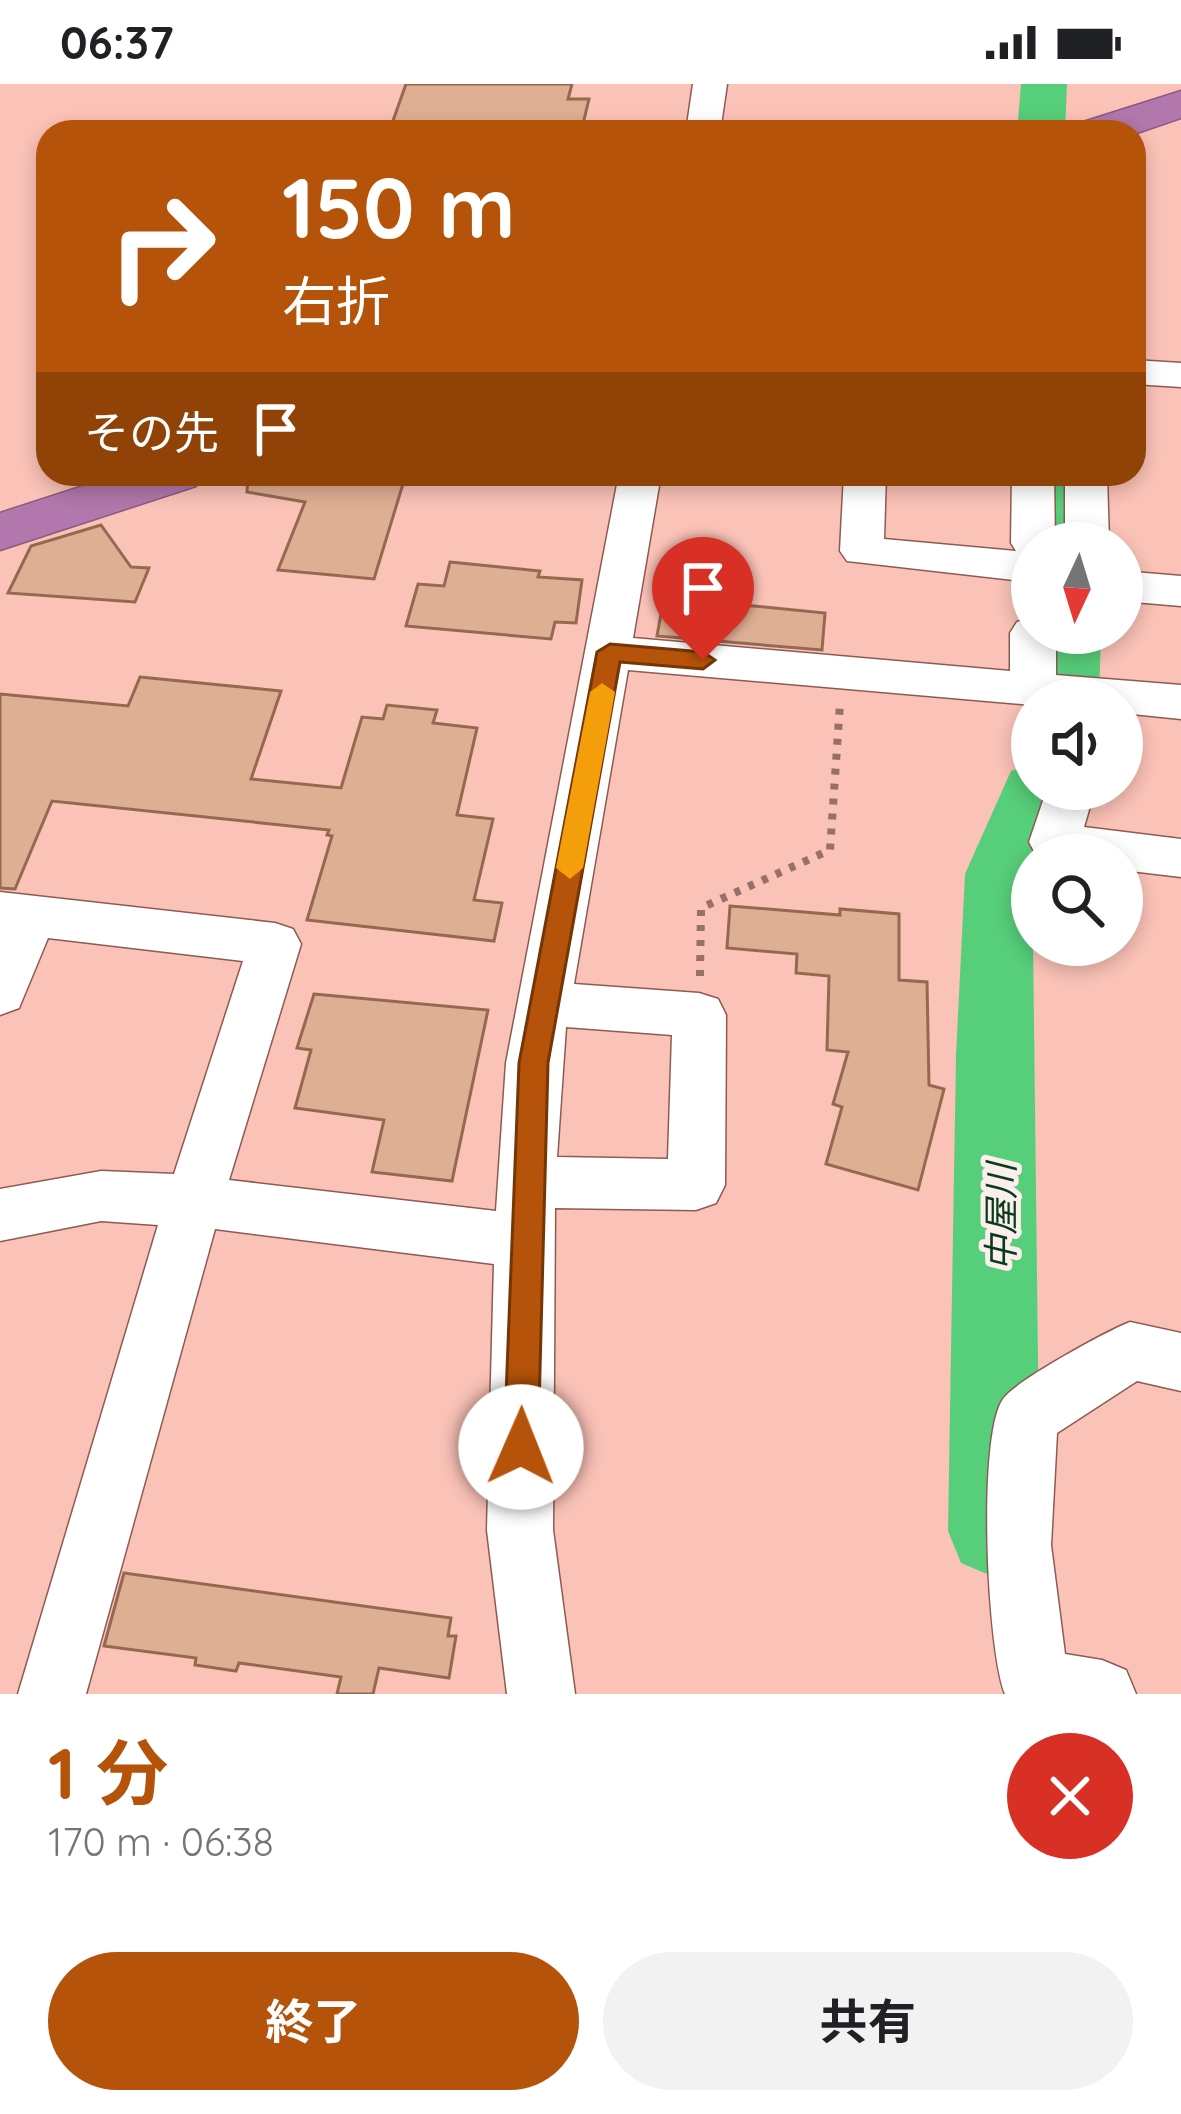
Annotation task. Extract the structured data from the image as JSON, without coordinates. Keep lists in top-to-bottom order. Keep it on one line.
{"water":["中屋川"],"north":"bottom","page":{"status":"06:37","turn":["150 m","右折"],"then":"その先","heading":["1 分","170 m · 06:38"],"buttons":["終了","共有"]}}
